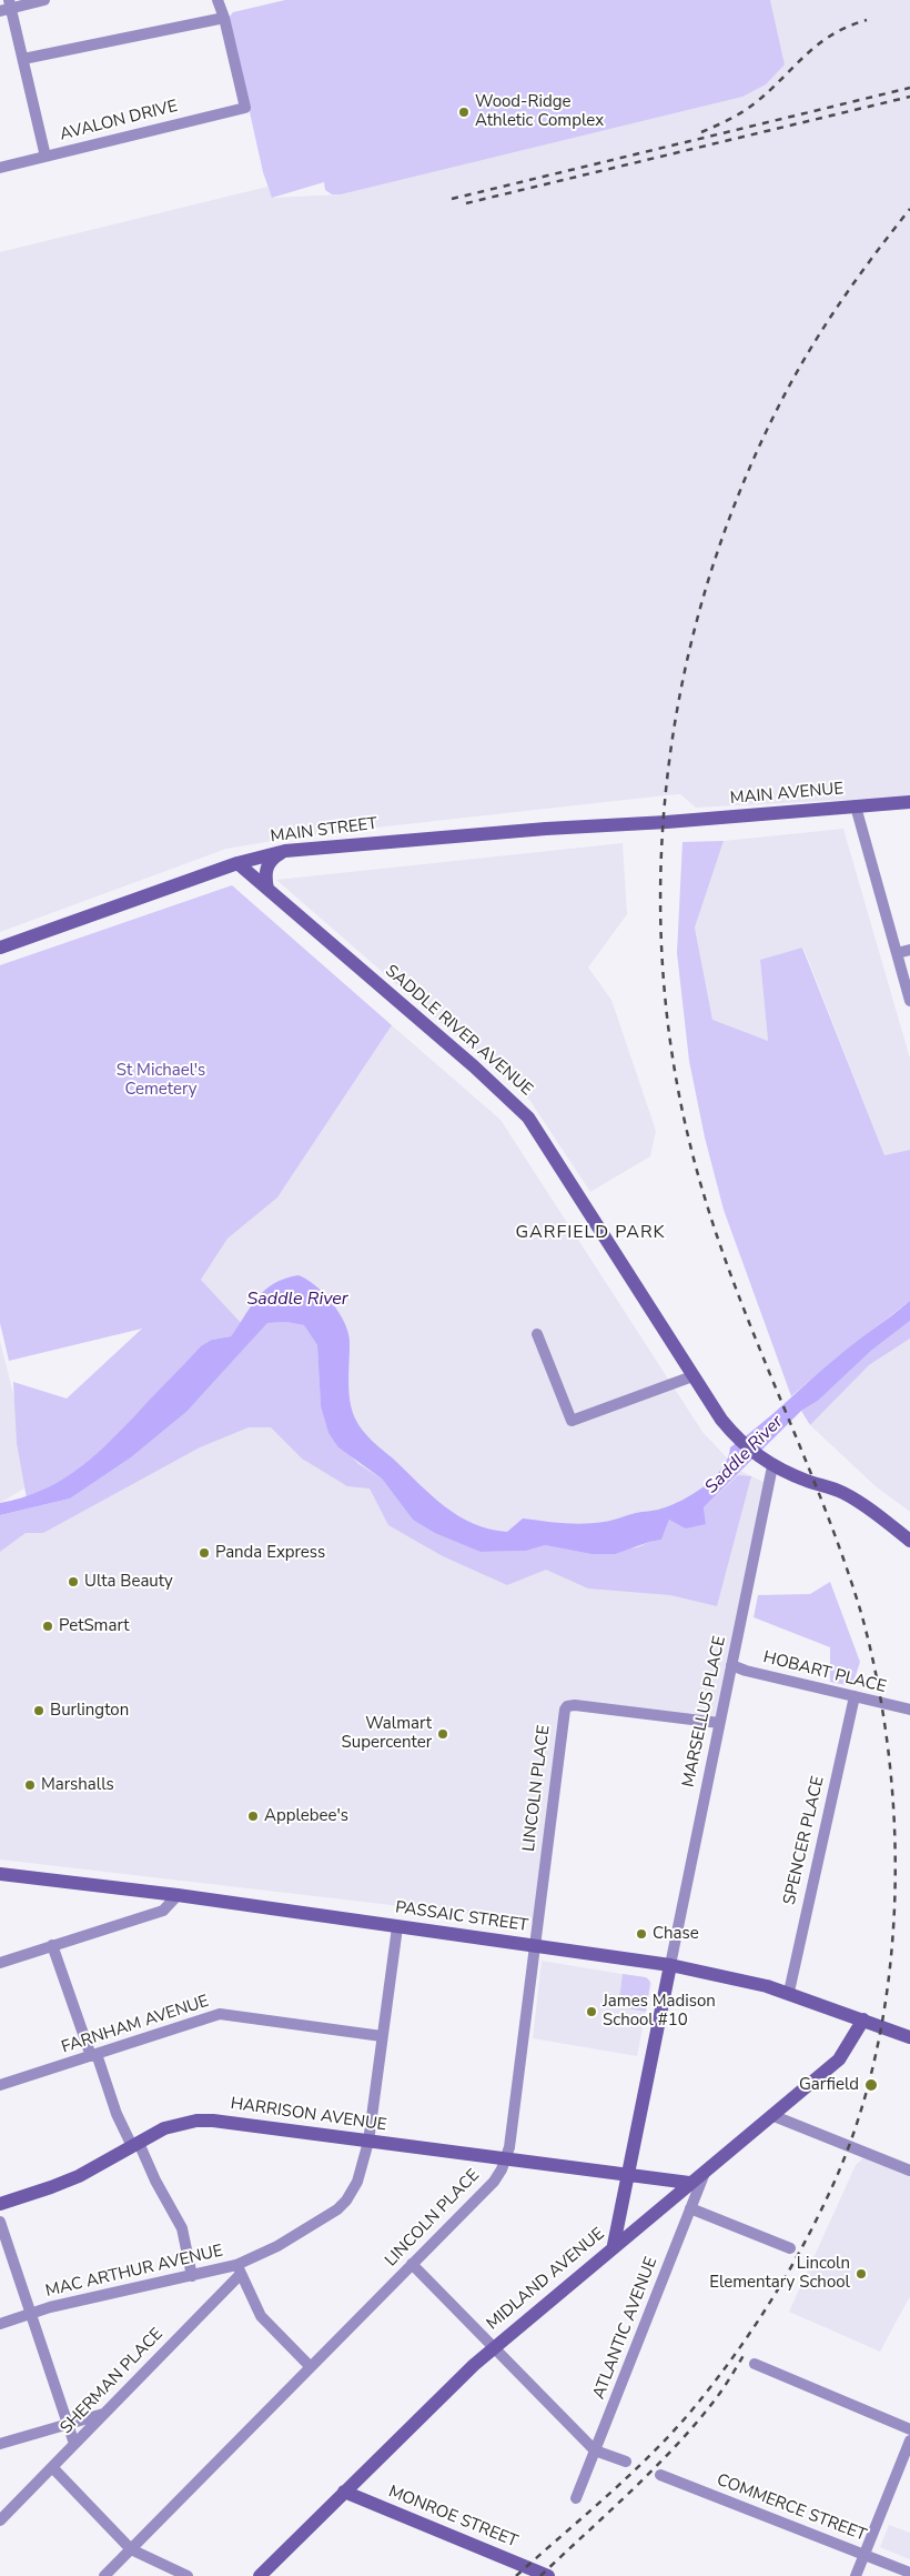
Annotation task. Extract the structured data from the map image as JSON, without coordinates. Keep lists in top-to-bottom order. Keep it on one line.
{"streets":{"street":["AVALON DRIVE","MAIN AVENUE","MAIN STREET","SADDLE RIVER AVENUE","HOBART PLACE","MARSELLUS PLACE","LINCOLN PLACE","SPENCER PLACE","PASSAIC STREET","FARNHAM AVENUE","HARRISON AVENUE","MAC ARTHUR AVENUE","MIDLAND AVENUE","ATLANTIC AVENUE","SHERMAN PLACE","COMMERCE STREET","MONROE STREET"]},"crossings":[["MAIN AVENUE","MAIN STREET"],["MAIN STREET","SADDLE RIVER AVENUE"],["SADDLE RIVER AVENUE","MARSELLUS PLACE"],["HOBART PLACE","MARSELLUS PLACE"],["HOBART PLACE","SPENCER PLACE"],["MARSELLUS PLACE","LINCOLN PLACE"],["MARSELLUS PLACE","PASSAIC STREET"],["LINCOLN PLACE","PASSAIC STREET"],["LINCOLN PLACE","HARRISON AVENUE"],["SPENCER PLACE","PASSAIC STREET"],["PASSAIC STREET","MAC ARTHUR AVENUE"],["PASSAIC STREET","MIDLAND AVENUE"],["FARNHAM AVENUE","MAC ARTHUR AVENUE"],["HARRISON AVENUE","MAC ARTHUR AVENUE"],["HARRISON AVENUE","MIDLAND AVENUE"],["MAC ARTHUR AVENUE","SHERMAN PLACE"],["MIDLAND AVENUE","ATLANTIC AVENUE"],["MIDLAND AVENUE","MONROE STREET"]],"districts":["GARFIELD PARK"],"water":["Saddle River"],"parks":["St Michael's Cemetery"],"places":["Wood-Ridge Athletic Complex","Panda Express","Ulta Beauty","PetSmart","Burlington","Walmart Supercenter","Marshalls","Applebee's","Chase","James Madison School #10","Garfield","Lincoln Elementary School"]}
